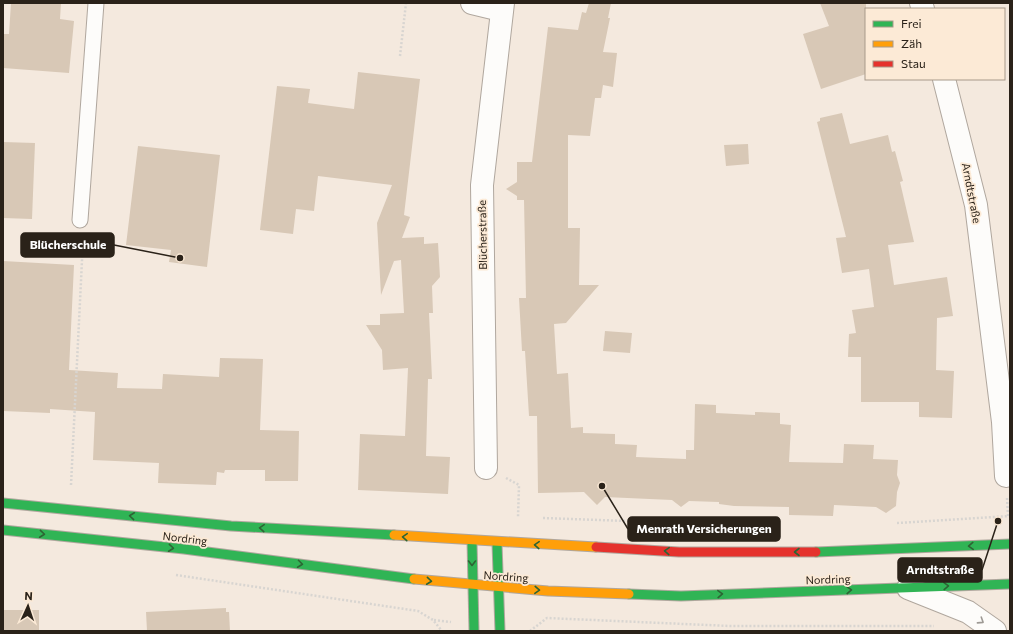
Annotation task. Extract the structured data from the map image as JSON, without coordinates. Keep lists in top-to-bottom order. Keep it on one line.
{"streets":{"main road":["Nordring"],"street":["Arndtstraße","Blücherstraße"]},"places":["Blücherschule","Menrath Versicherungen","Arndtstraße"],"legend":["Frei","Zäh","Stau"],"north":"top"}
